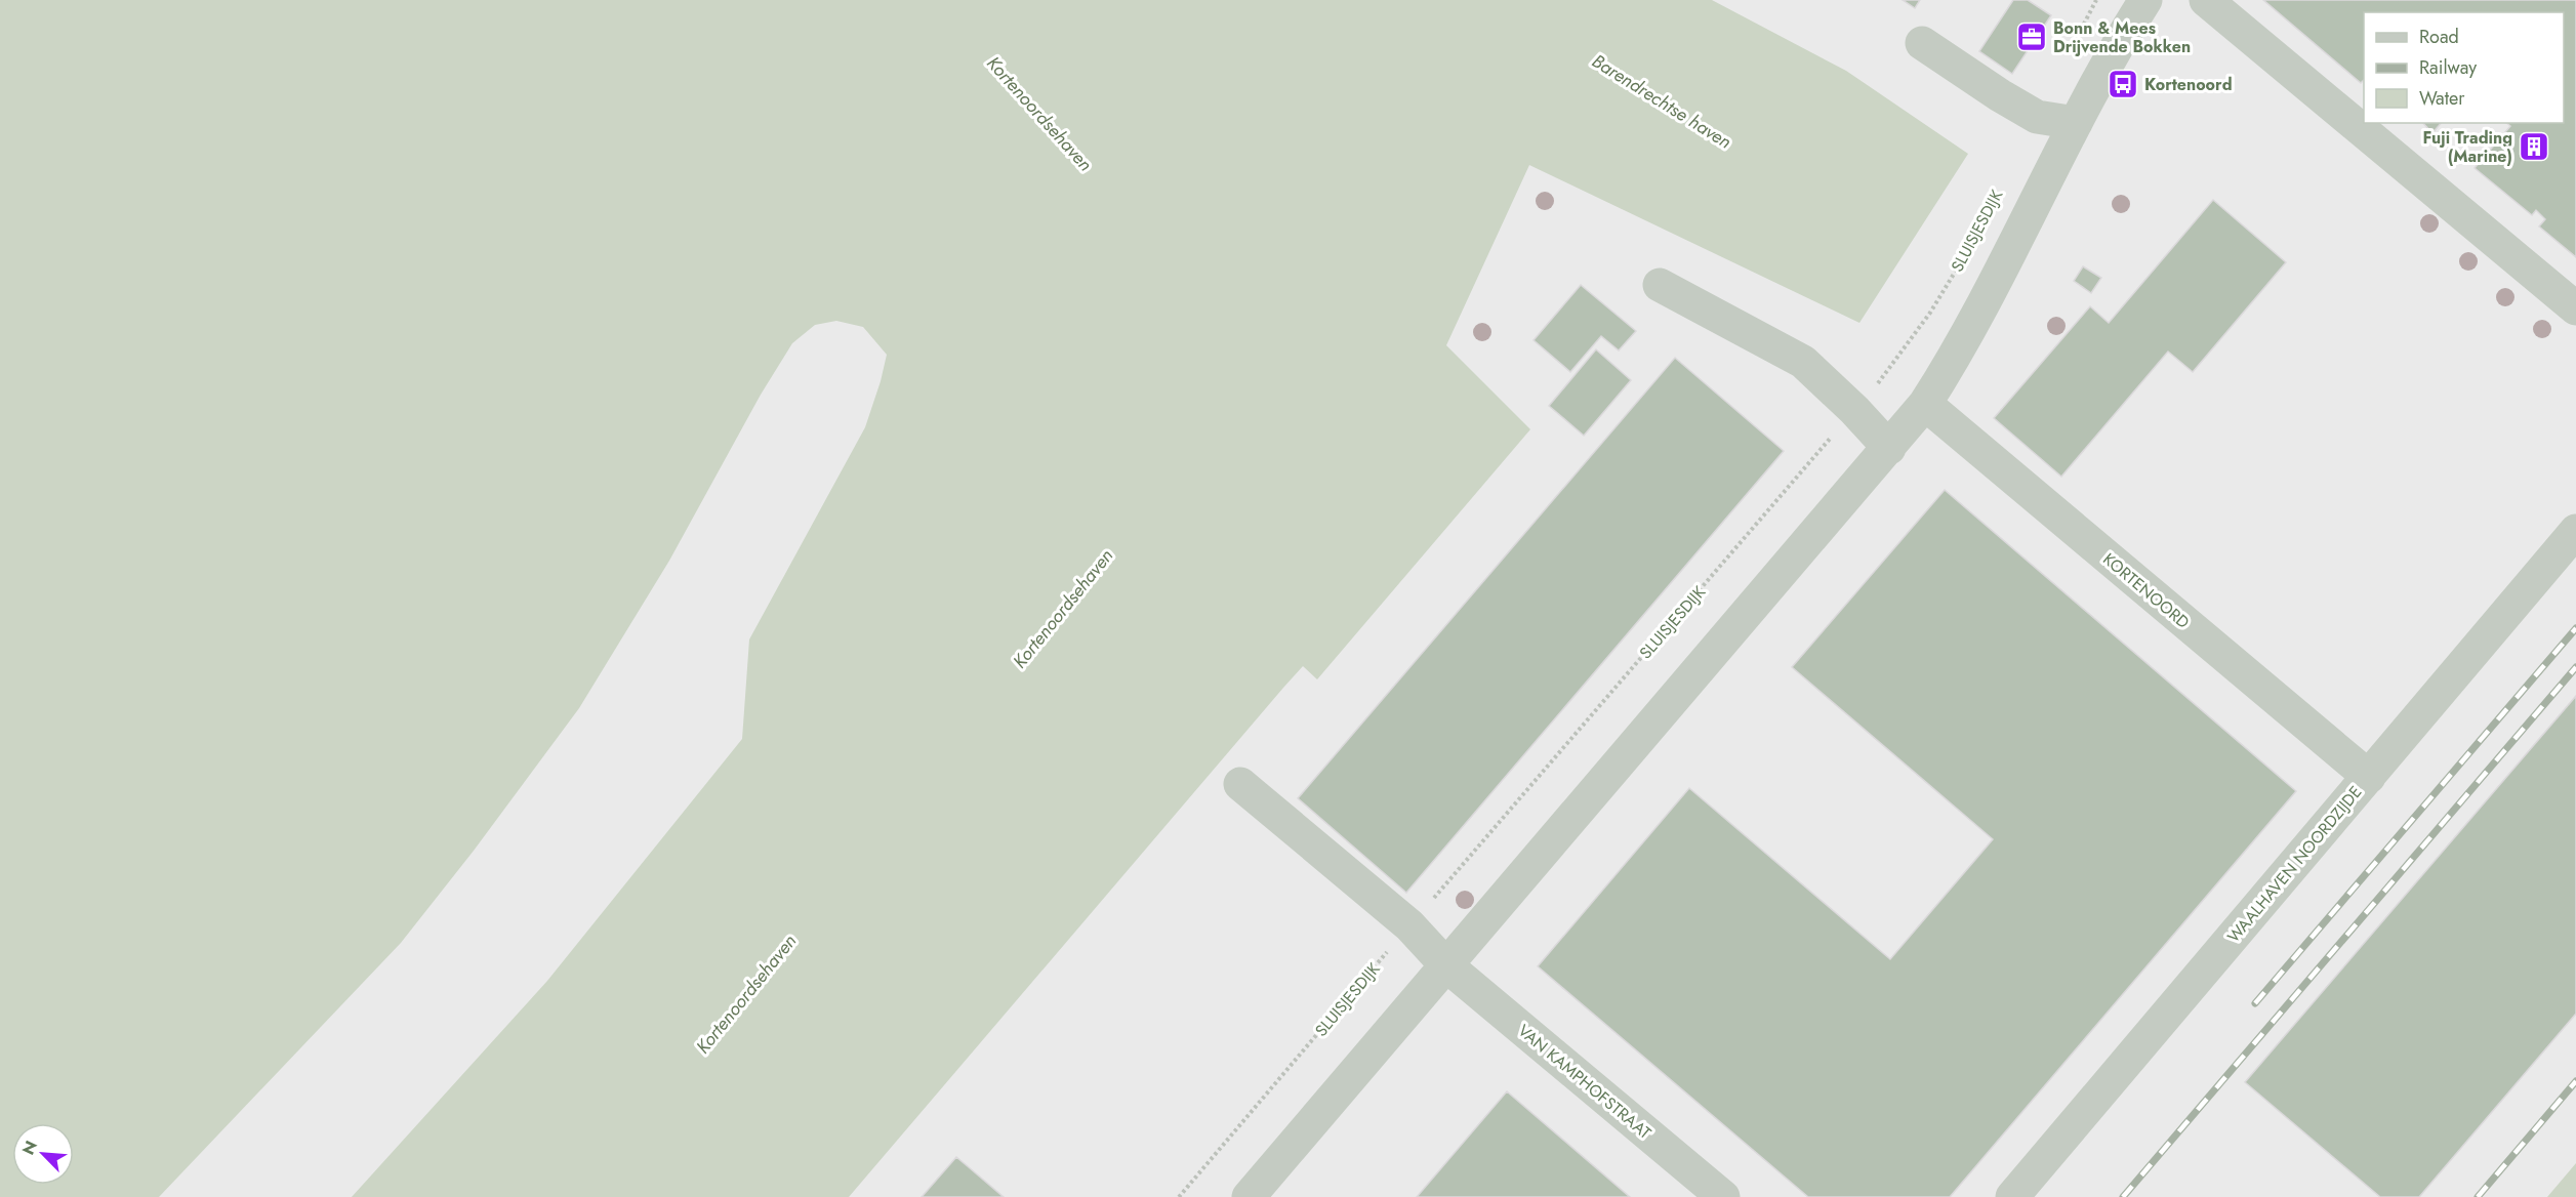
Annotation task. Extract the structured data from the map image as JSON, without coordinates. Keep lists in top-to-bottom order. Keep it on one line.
{"streets":{"street":["KORTENOORD","WAALHAVEN NOORDZIJDE","VAN KAMPHOFSTRAAT"],"path":["SLUISJESDIJK"]},"crossings":[["SLUISJESDIJK","VAN KAMPHOFSTRAAT"],["KORTENOORD","WAALHAVEN NOORDZIJDE"]],"water":["Barendrechtse haven","Kortenoordsehaven"],"places":{"office":["Bonn & Mees Drijvende Bokken"],"bus stop":["Kortenoord"],"building":["Fuji Trading (Marine)"]},"legend":["Road","Railway","Water"],"north":"top left"}
